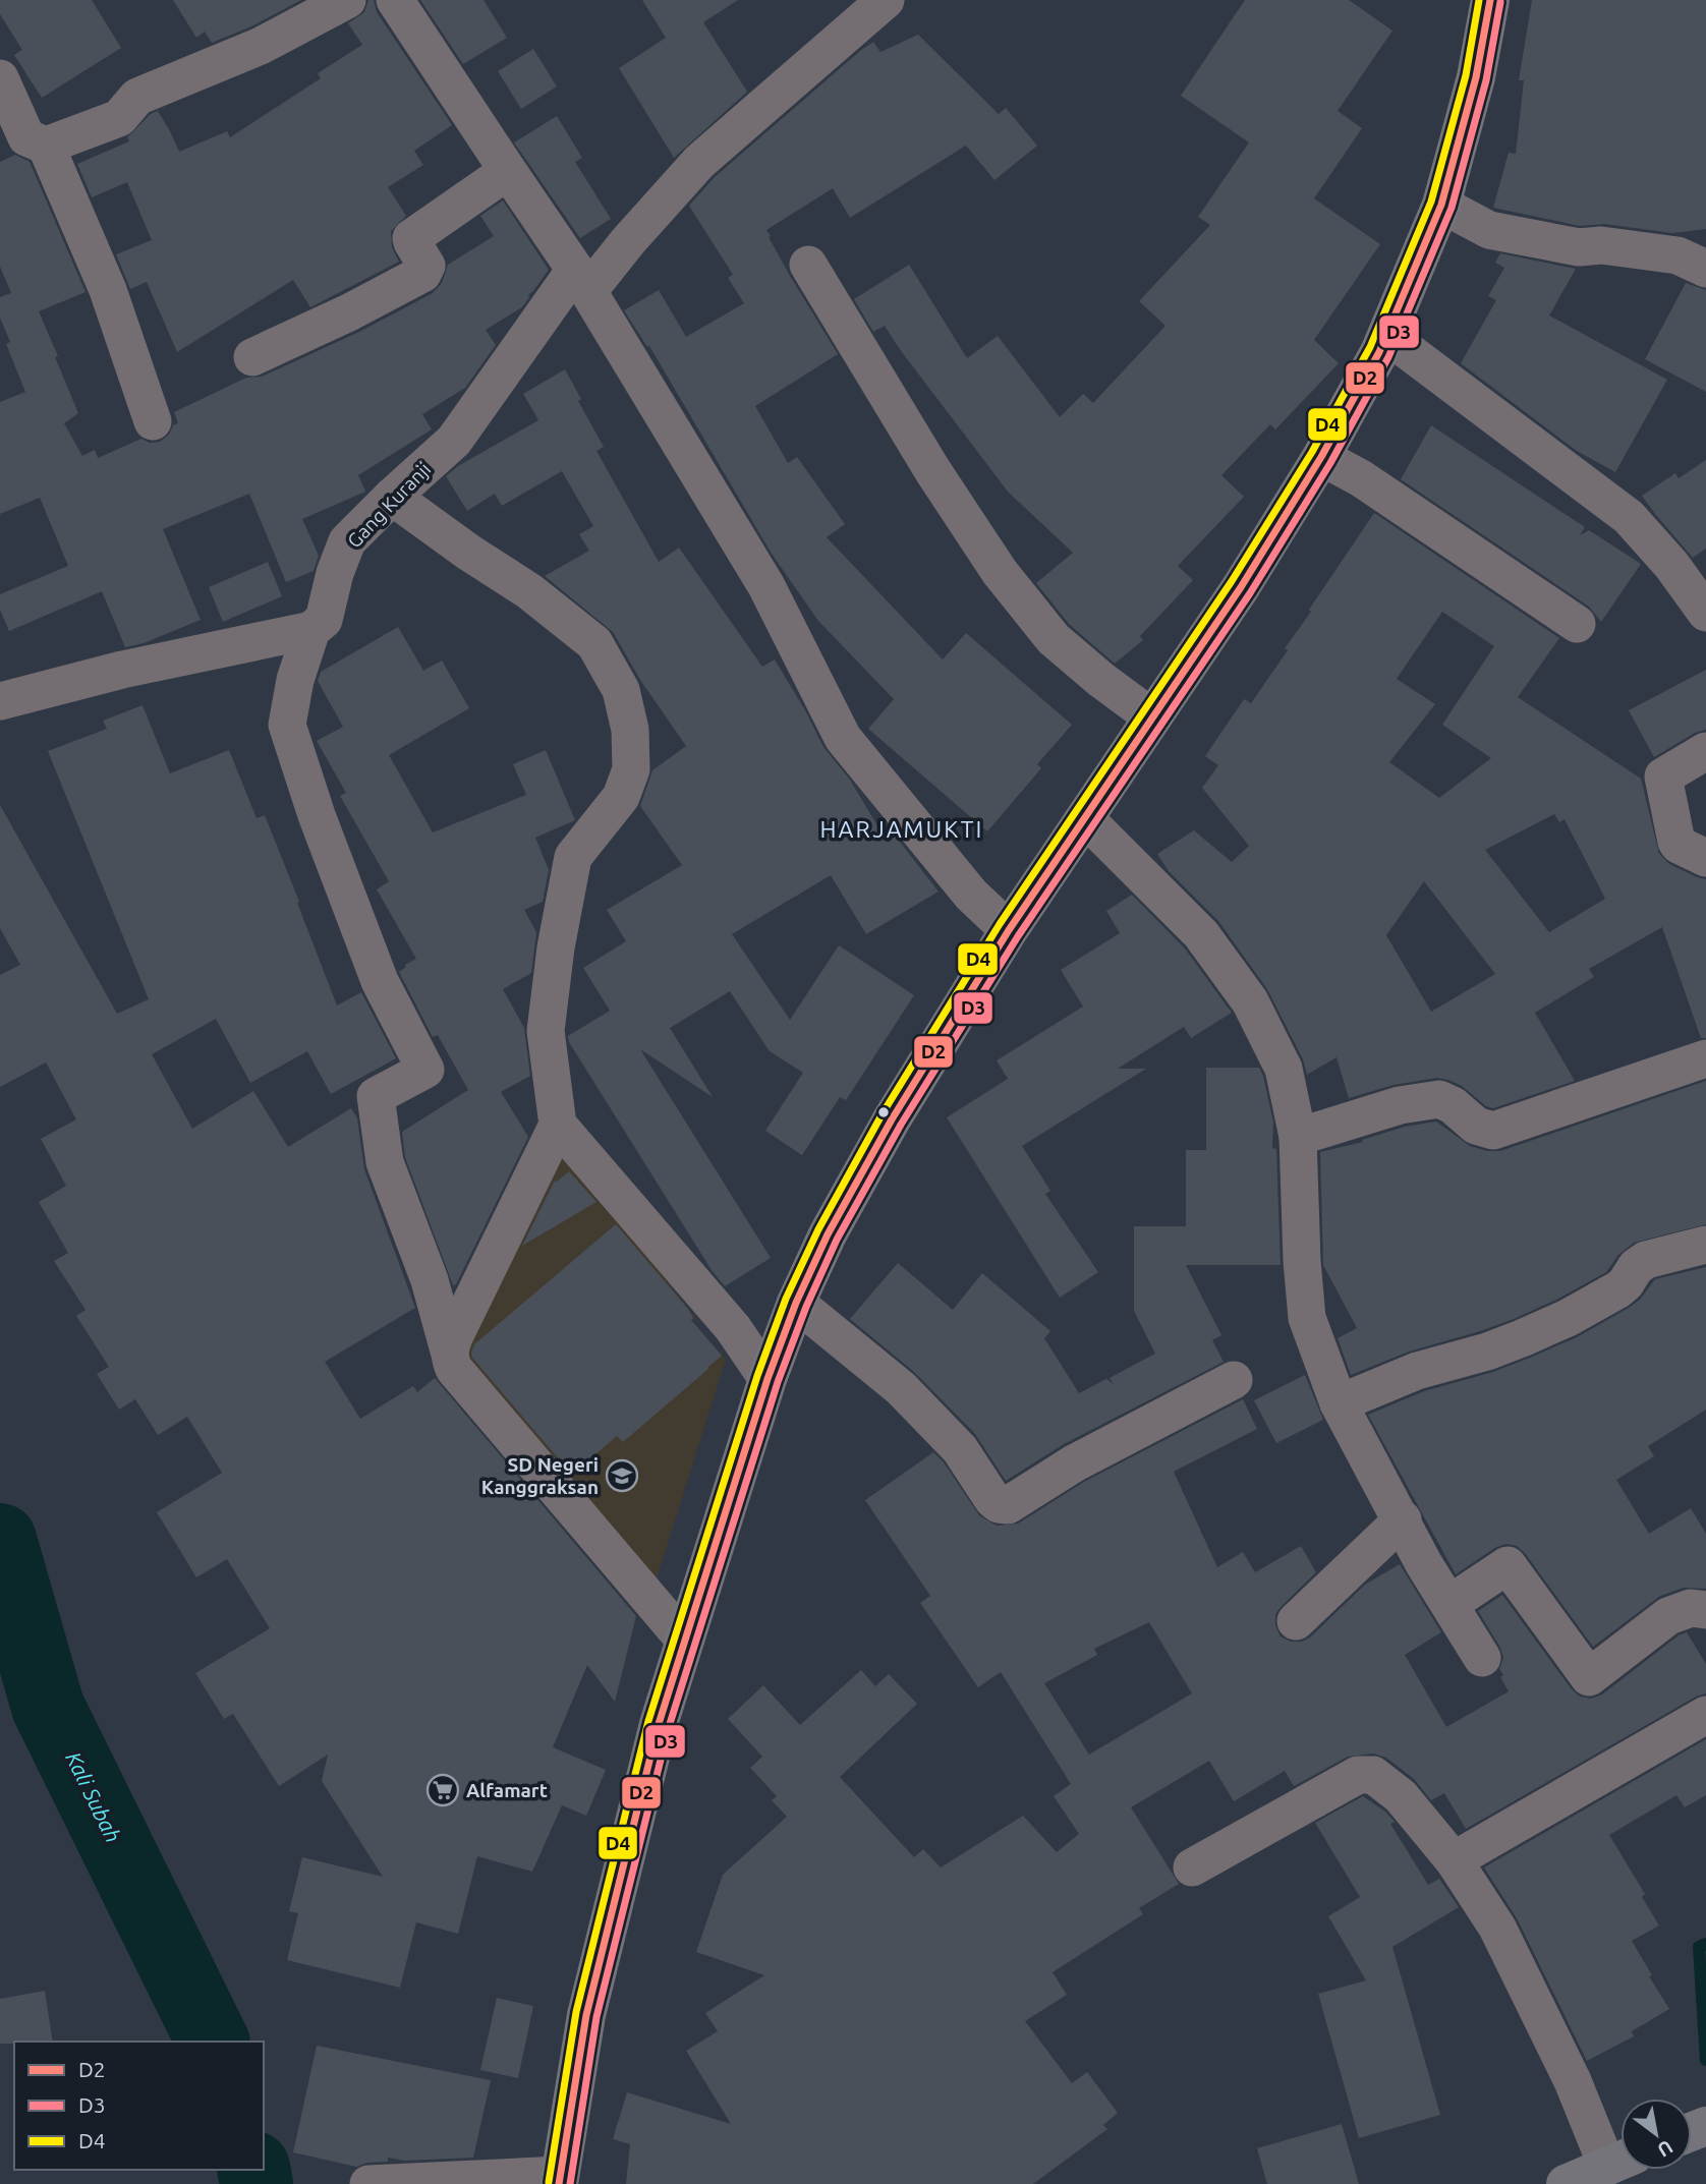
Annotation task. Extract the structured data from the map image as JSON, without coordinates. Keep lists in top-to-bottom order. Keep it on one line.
{"streets":{"street":["Gang Kuranji"]},"districts":["HARJAMUKTI"],"water":["Kali Subah"],"places":{"school or university":["SD Negeri Kanggraksan"],"supermarket":["Alfamart"]},"lines":["transit line D2","transit line D4","transit line D3"],"legend":["D2","D3","D4"],"north":"bottom right"}
